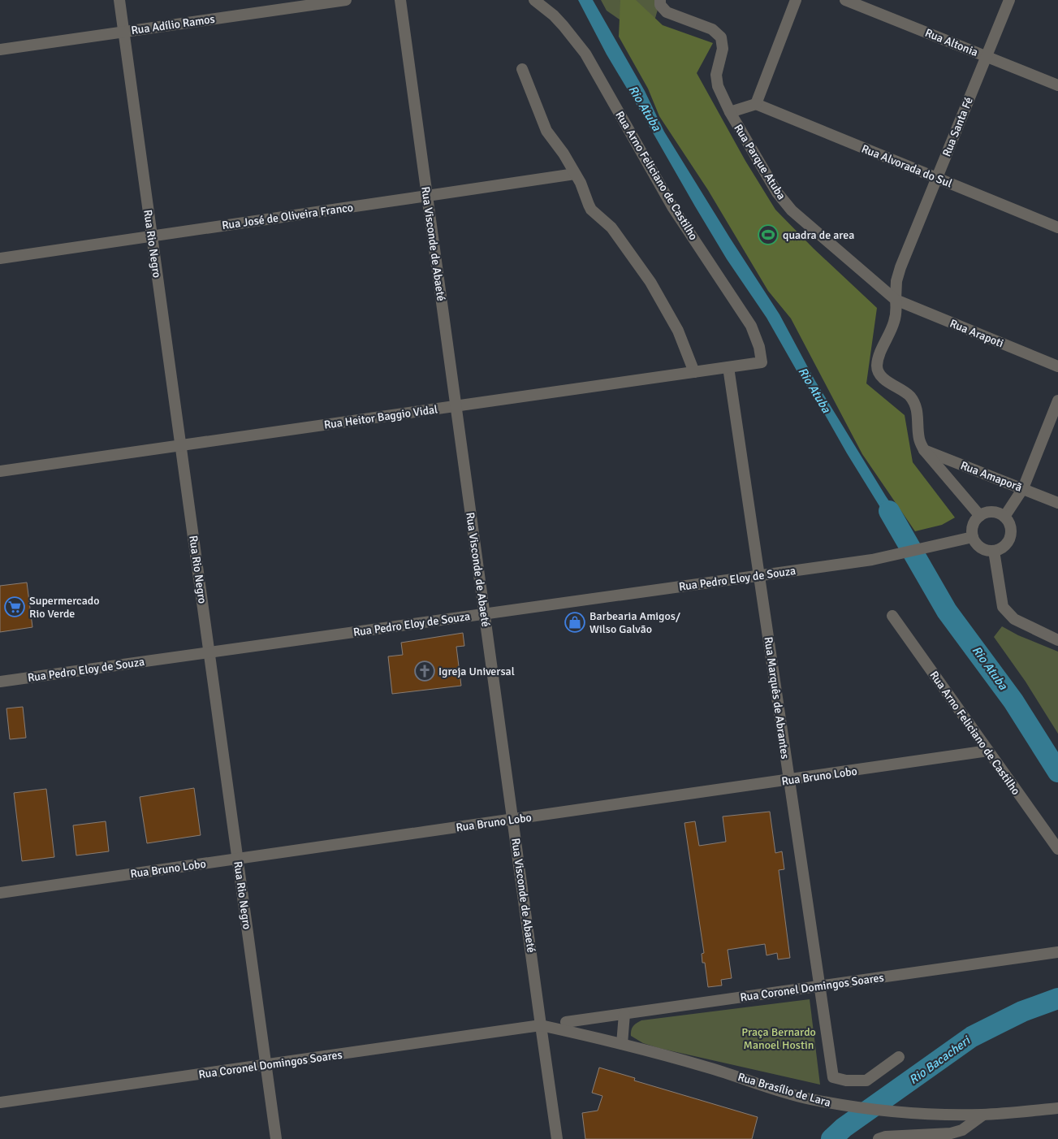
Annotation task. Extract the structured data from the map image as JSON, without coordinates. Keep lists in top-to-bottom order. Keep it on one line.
{"streets":{"street":["Rua Adílio Ramos","Rua Altonia","Rua Santa Fé","Rua Parque Atuba","Rua Alvorada do Sul","Rua Arno Feliciano de Castilho","Rua José de Oliveira Franco","Rua Rio Negro","Rua Visconde de Abaeté","Rua Arapoti","Rua Heitor Baggio Vidal","Rua Amaporã","Rua Pedro Eloy de Souza","Rua Marquês de Abrantes","Rua Bruno Lobo","Rua Coronel Domingos Soares","Rua Brasílio de Lara"]},"crossings":[["Rua Adílio Ramos","Rua Rio Negro"],["Rua Altonia","Rua Santa Fé"],["Rua Santa Fé","Rua Parque Atuba"],["Rua Santa Fé","Rua Alvorada do Sul"],["Rua Santa Fé","Rua Arapoti"],["Rua Parque Atuba","Rua Arapoti"],["Rua Arno Feliciano de Castilho","Rua Heitor Baggio Vidal"],["Rua Arno Feliciano de Castilho","Rua Bruno Lobo"],["Rua José de Oliveira Franco","Rua Rio Negro"],["Rua José de Oliveira Franco","Rua Visconde de Abaeté"],["Rua Rio Negro","Rua Heitor Baggio Vidal"],["Rua Rio Negro","Rua Pedro Eloy de Souza"],["Rua Rio Negro","Rua Bruno Lobo"],["Rua Rio Negro","Rua Coronel Domingos Soares"],["Rua Visconde de Abaeté","Rua Heitor Baggio Vidal"],["Rua Visconde de Abaeté","Rua Pedro Eloy de Souza"],["Rua Visconde de Abaeté","Rua Bruno Lobo"],["Rua Visconde de Abaeté","Rua Coronel Domingos Soares"],["Rua Visconde de Abaeté","Rua Brasílio de Lara"],["Rua Heitor Baggio Vidal","Rua Marquês de Abrantes"],["Rua Pedro Eloy de Souza","Rua Marquês de Abrantes"],["Rua Marquês de Abrantes","Rua Bruno Lobo"],["Rua Marquês de Abrantes","Rua Coronel Domingos Soares"],["Rua Coronel Domingos Soares","Rua Brasílio de Lara"]],"water":["Rio Atuba","Rio Bacacheri"],"parks":["Praça Bernardo Manoel Hostin"],"places":{"sports":["quadra de area"],"supermarket":["Supermercado Rio Verde"],"shop":["Barbearia Amigos/ Wilso Galvão"],"church":["Igreja Universal"]}}
